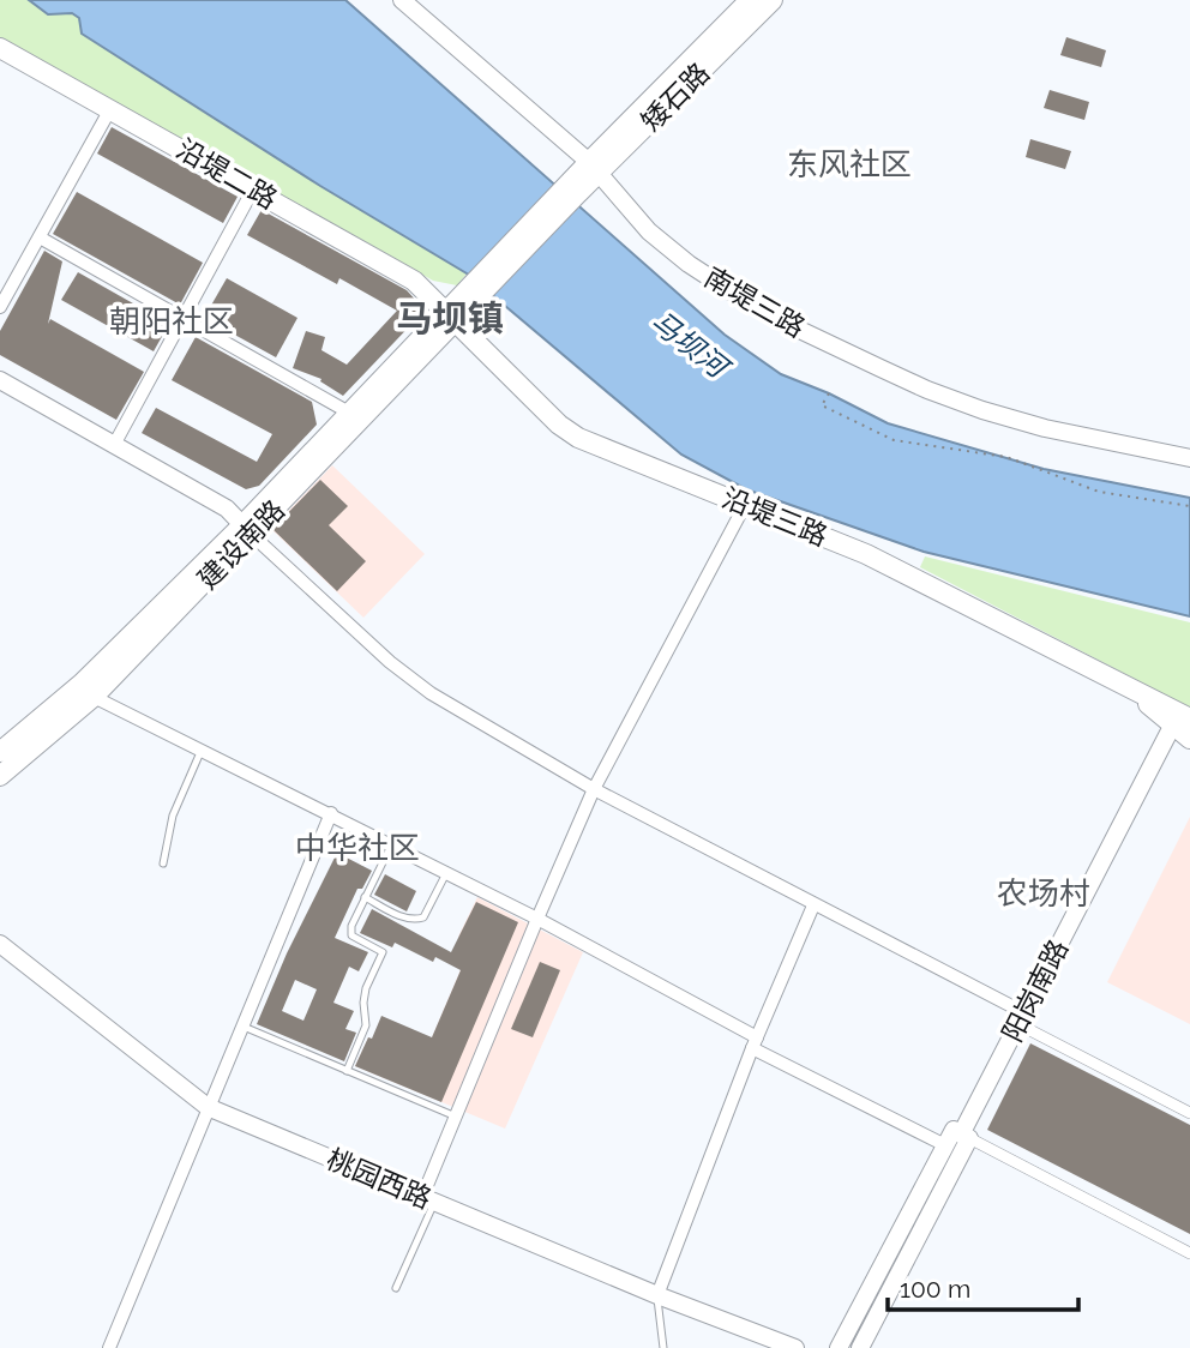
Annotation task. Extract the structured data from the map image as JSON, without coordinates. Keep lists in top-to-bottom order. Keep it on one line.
{"streets":{"main road":["矮石路","沿堤二路","沿堤三路","建设南路"],"street":["南堤三路","阳岗南路","桃园西路"]},"crossings":[["矮石路","南堤三路"],["矮石路","建设南路"],["沿堤二路","沿堤三路"],["沿堤二路","建设南路"],["沿堤三路","建设南路"],["沿堤三路","阳岗南路"]],"districts":["东风社区","马坝镇","朝阳社区","中华社区","农场村"],"water":["马坝河"],"scale_bar":"100 m"}
